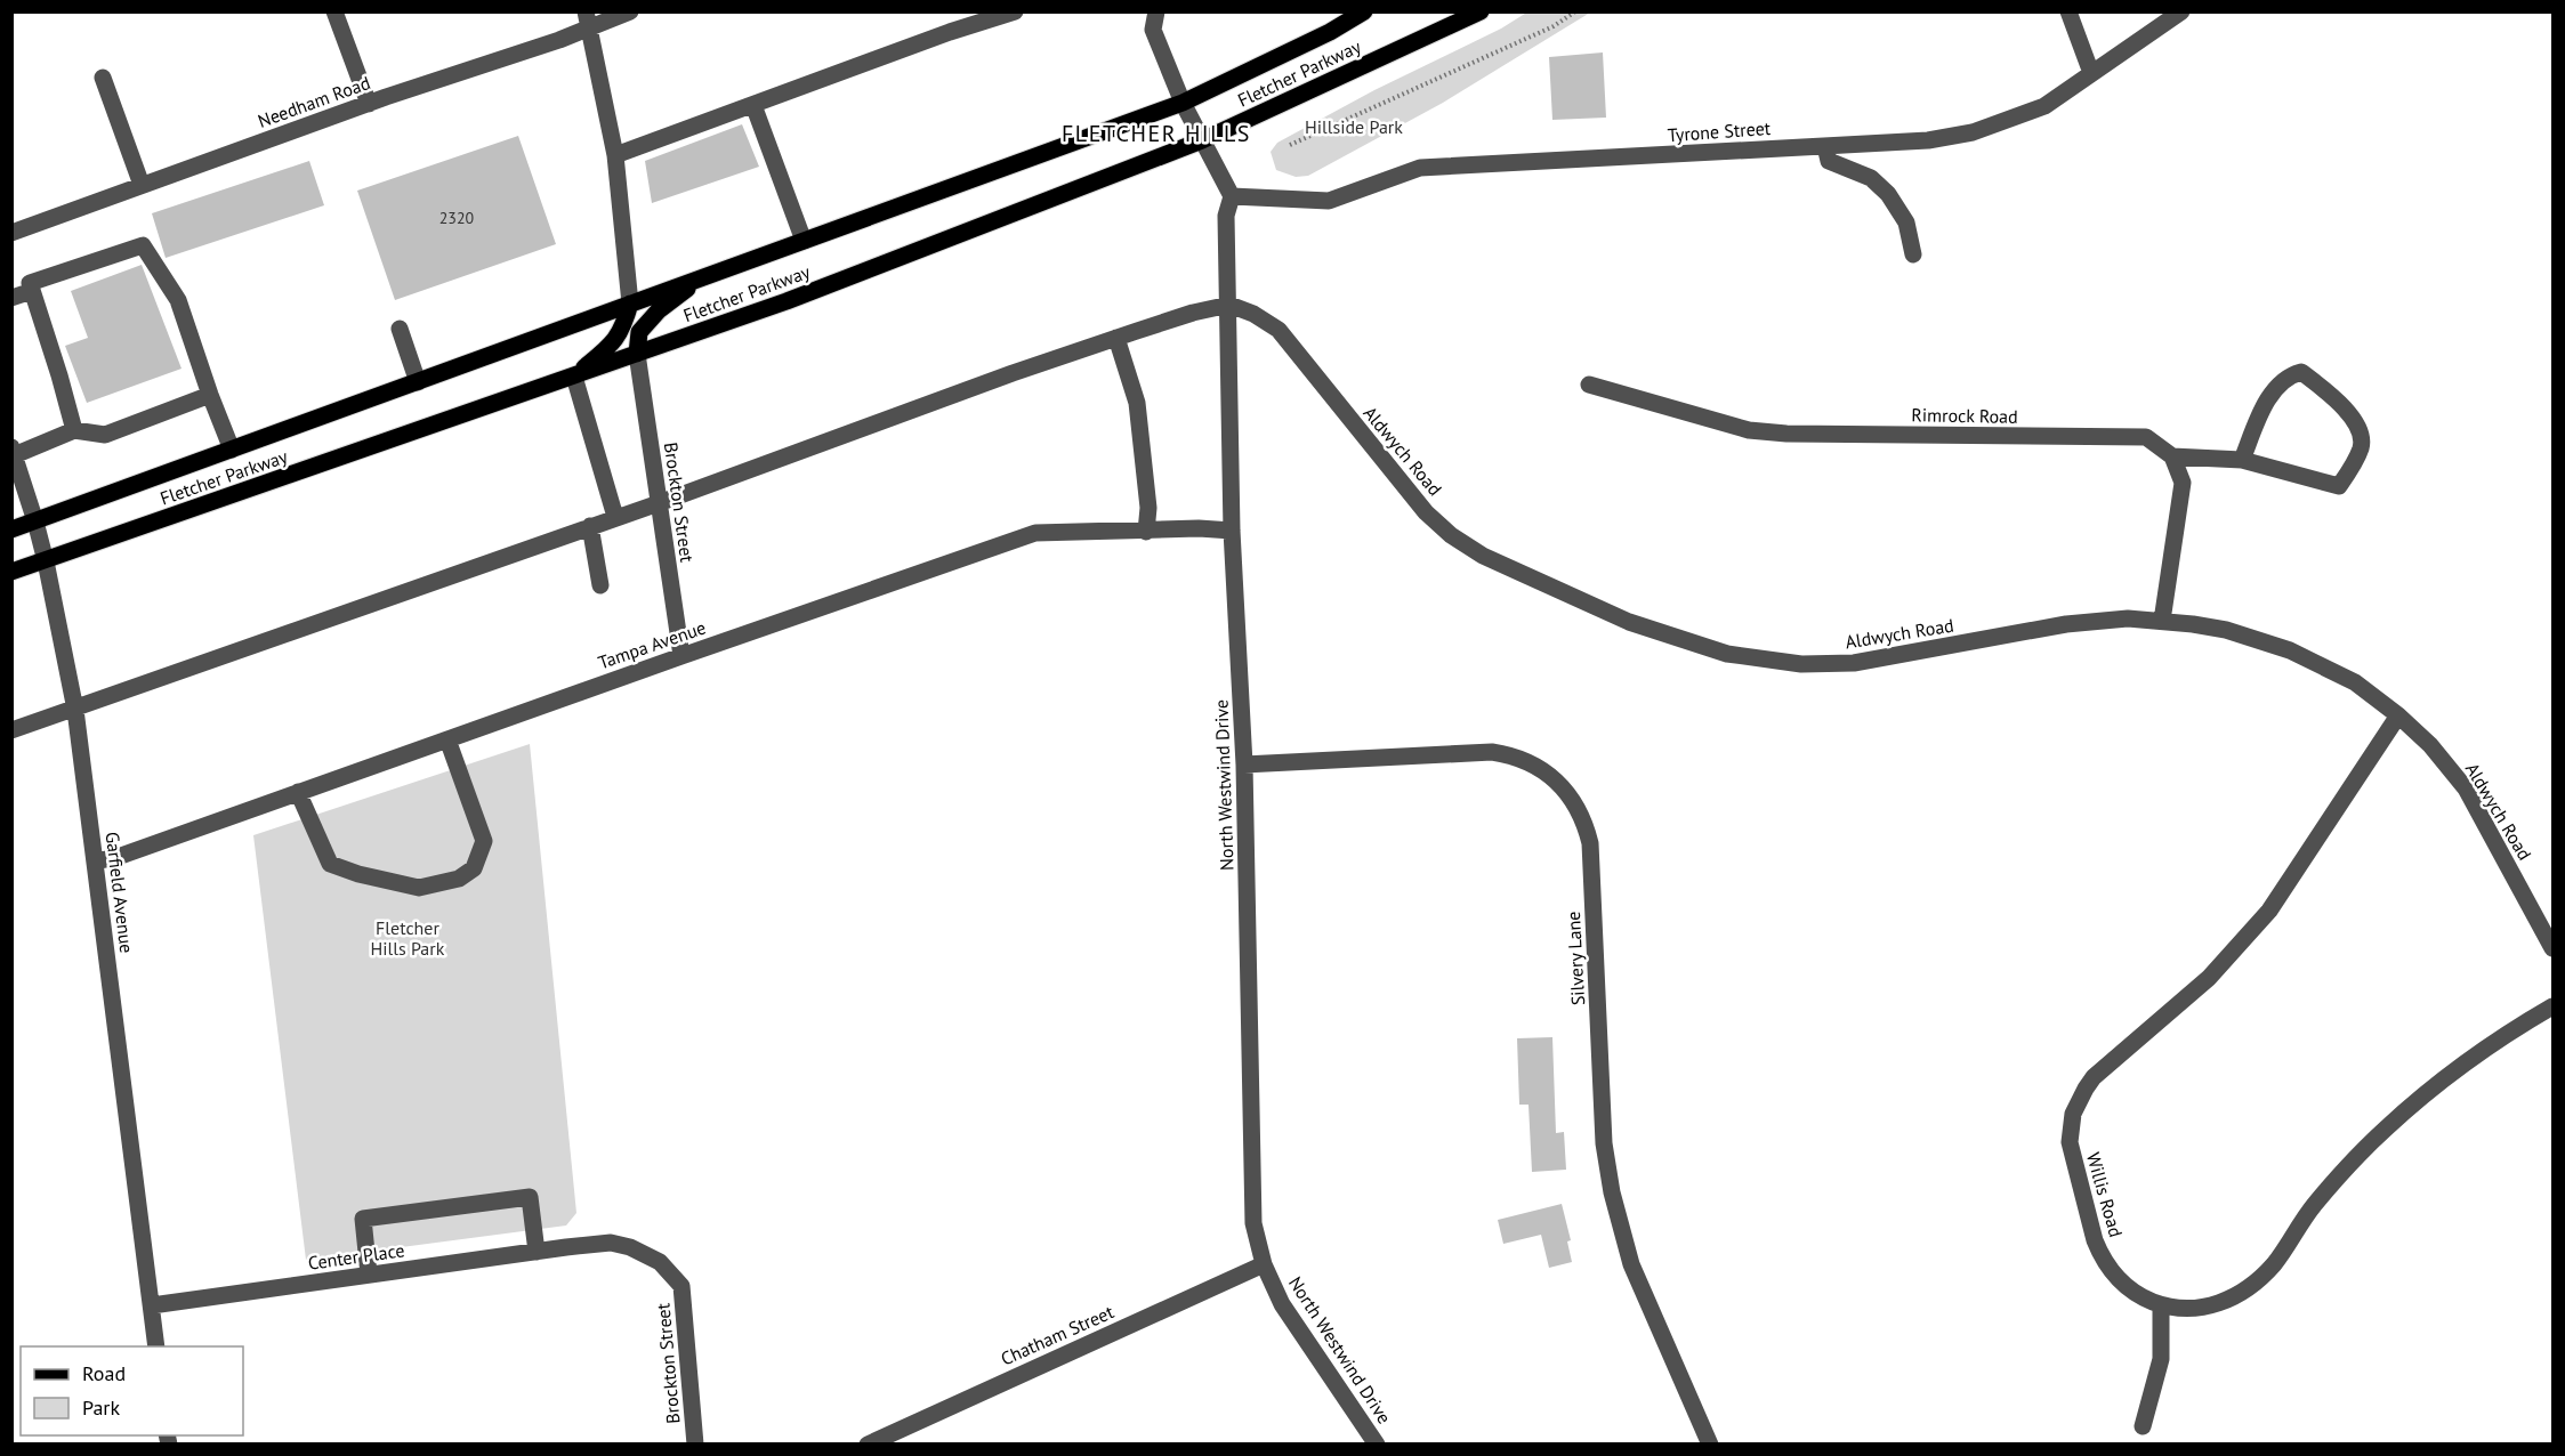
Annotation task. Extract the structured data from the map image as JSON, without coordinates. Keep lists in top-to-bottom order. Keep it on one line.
{"streets":{"main road":["Fletcher Parkway"],"street":["Needham Road","Tyrone Street","Rimrock Road","Aldwych Road","Brockton Street","Tampa Avenue","North Westwind Drive","Garfield Avenue","Silvery Lane","Willis Road","Center Place","Chatham Street"]},"crossings":[["Fletcher Parkway","Brockton Street"],["Fletcher Parkway","Garfield Avenue"],["Tyrone Street","North Westwind Drive"],["Aldwych Road","North Westwind Drive"],["Aldwych Road","Willis Road"],["Brockton Street","Tampa Avenue"],["Brockton Street","Center Place"],["Tampa Avenue","North Westwind Drive"],["Tampa Avenue","Garfield Avenue"],["North Westwind Drive","Silvery Lane"],["North Westwind Drive","Chatham Street"],["Garfield Avenue","Center Place"]],"districts":["FLETCHER HILLS"],"parks":["Hillside Park","Fletcher Hills Park"],"house_numbers":["2320"],"legend":["Road","Park"]}
